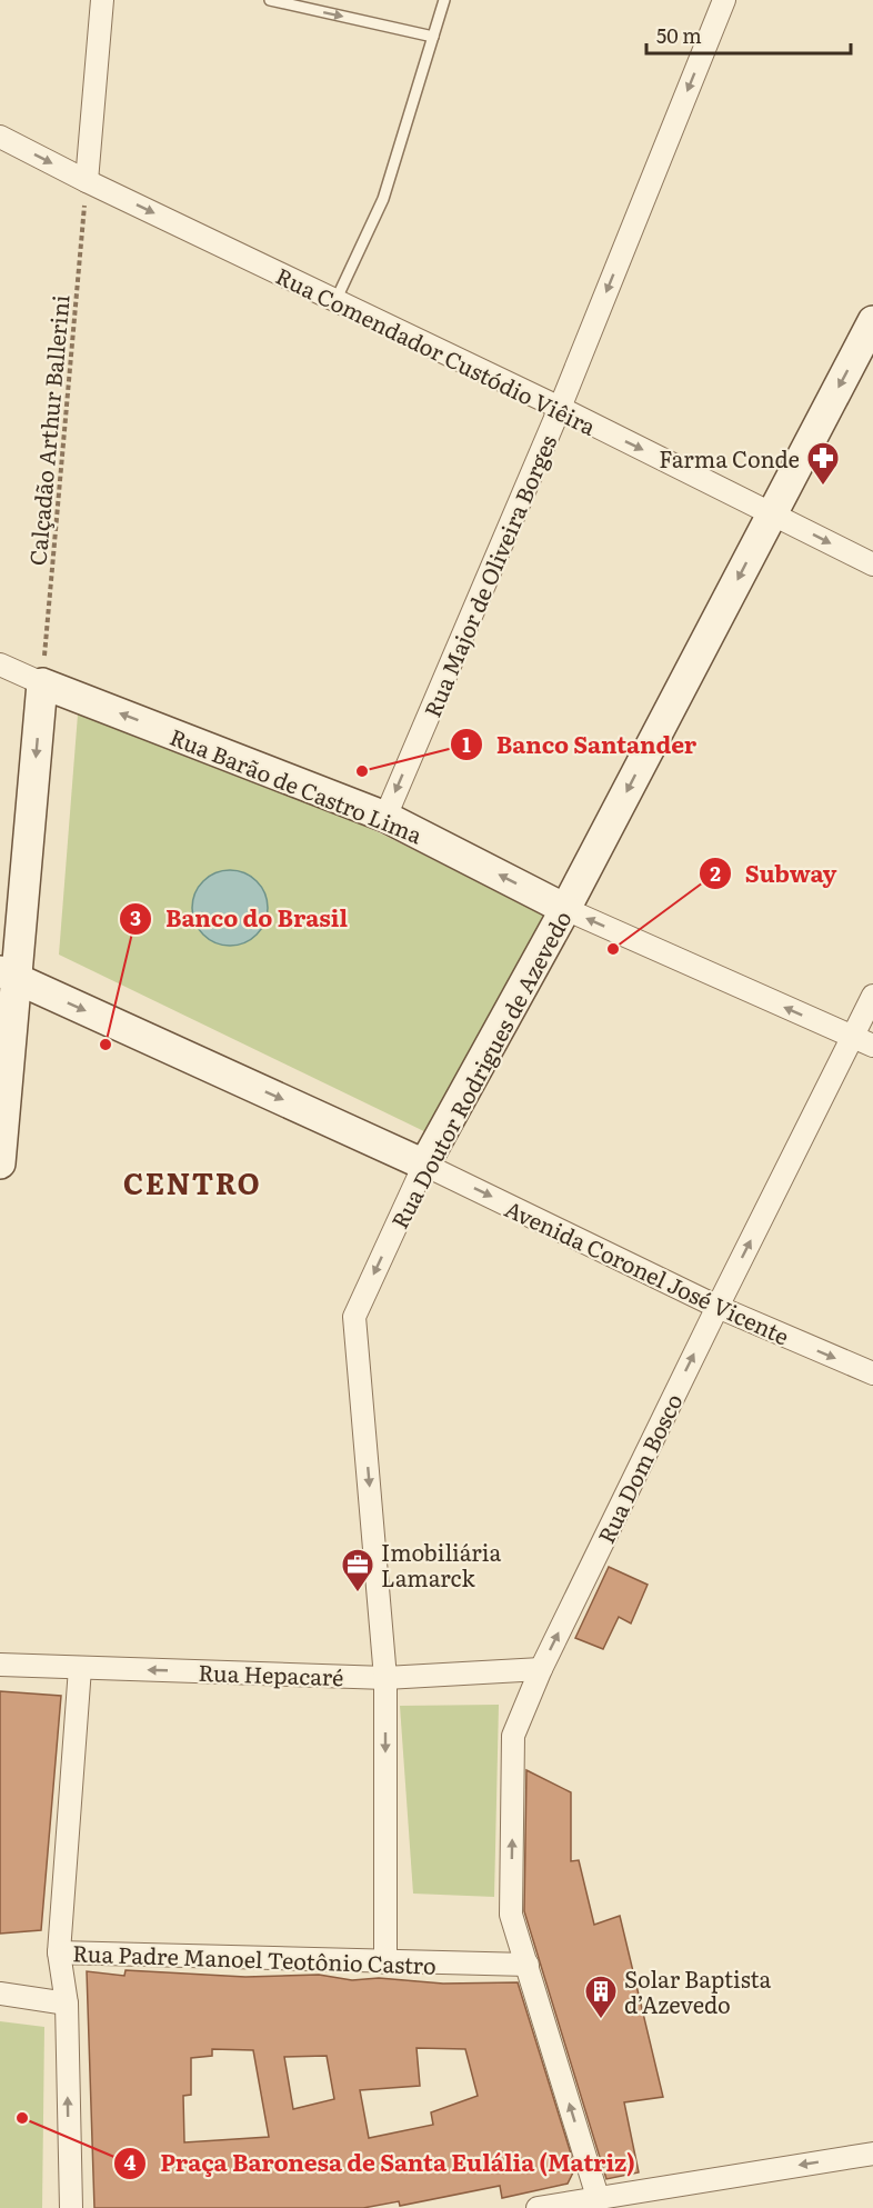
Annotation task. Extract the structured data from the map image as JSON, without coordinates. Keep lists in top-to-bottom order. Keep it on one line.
{"streets":{"street":["Rua Comendador Custódio Viêira","Rua Major de Oliveira Borges","Rua Barão de Castro Lima","Rua Doutor Rodrigues de Azevedo","Avenida Coronel José Vicente","Rua Dom Bosco","Rua Hepacaré","Rua Padre Manoel Teotônio Castro"],"path":["Calçadão Arthur Ballerini"]},"crossings":[["Rua Comendador Custódio Viêira","Calçadão Arthur Ballerini"],["Rua Comendador Custódio Viêira","Rua Major de Oliveira Borges"],["Rua Comendador Custódio Viêira","Rua Doutor Rodrigues de Azevedo"],["Calçadão Arthur Ballerini","Rua Barão de Castro Lima"],["Rua Major de Oliveira Borges","Rua Barão de Castro Lima"],["Rua Barão de Castro Lima","Rua Doutor Rodrigues de Azevedo"],["Rua Barão de Castro Lima","Rua Dom Bosco"],["Rua Doutor Rodrigues de Azevedo","Avenida Coronel José Vicente"],["Rua Doutor Rodrigues de Azevedo","Rua Hepacaré"],["Rua Doutor Rodrigues de Azevedo","Rua Padre Manoel Teotônio Castro"],["Avenida Coronel José Vicente","Rua Dom Bosco"],["Rua Dom Bosco","Rua Hepacaré"],["Rua Dom Bosco","Rua Padre Manoel Teotônio Castro"]],"one_way":["Rua Comendador Custódio Viêira","Rua Major de Oliveira Borges","Rua Barão de Castro Lima","Rua Doutor Rodrigues de Azevedo","Avenida Coronel José Vicente","Rua Dom Bosco","Rua Hepacaré"],"districts":["CENTRO"],"places":{"pharmacy":["Farma Conde"],"other":["Banco Santander","Subway","Banco do Brasil","Praça Baronesa de Santa Eulália (Matriz)"],"office":["Imobiliária Lamarck"],"building":["Solar Baptista d’Azevedo"]},"scale_bar":"50 m"}
